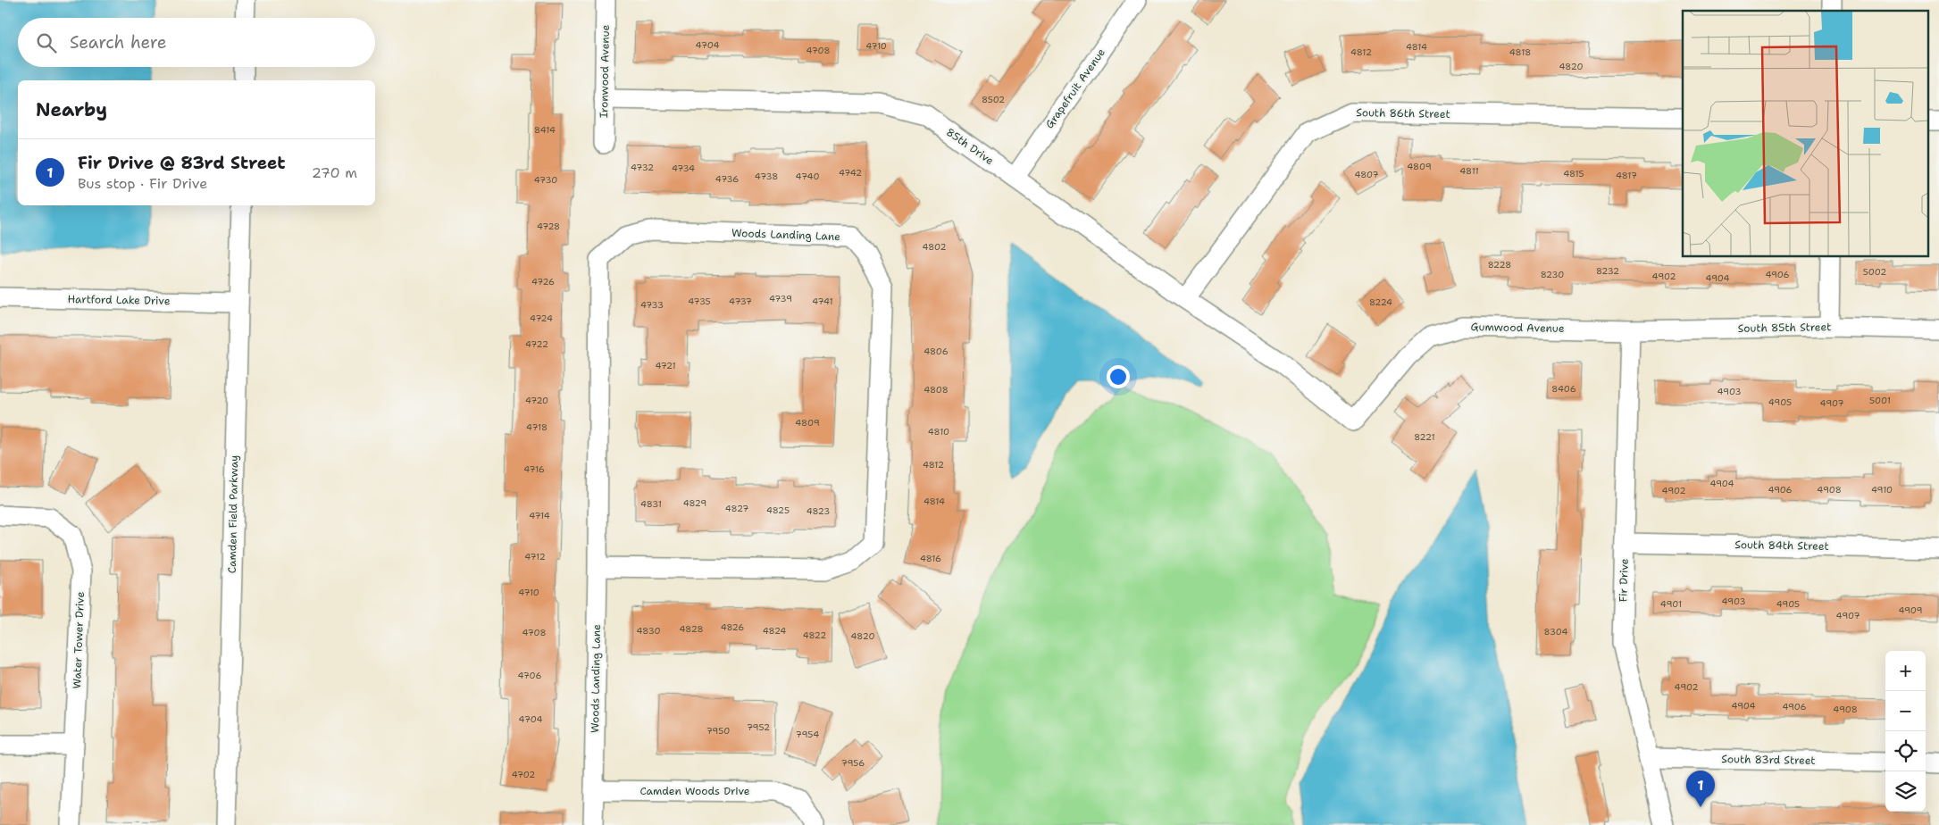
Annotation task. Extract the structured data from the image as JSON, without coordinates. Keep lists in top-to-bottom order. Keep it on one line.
{"streets":{"street":["Ironwood Avenue","Grapefruit Avenue","South 86th Street","85th Drive","Woods Landing Lane","Hartford Lake Drive","Gumwood Avenue","South 85th Street","Camden Field Parkway","South 84th Street","Fir Drive","Water Tower Drive","South 83rd Street","Camden Woods Drive"]},"crossings":[["Ironwood Avenue","85th Drive"],["Grapefruit Avenue","85th Drive"],["South 86th Street","85th Drive"],["85th Drive","Gumwood Avenue"],["Woods Landing Lane","Camden Woods Drive"],["Hartford Lake Drive","Camden Field Parkway"],["Gumwood Avenue","South 85th Street"],["Gumwood Avenue","Fir Drive"],["South 85th Street","Fir Drive"],["South 84th Street","Fir Drive"],["Fir Drive","South 83rd Street"]],"house_numbers":["4704","4710","4814","4708","4812","4818","4820","8502","8414","4809","4732","4734","4811","4742","4815","4807","4817","4738","4740","4736","4730","4728","4802","8228","8232","5002","8230","4906","4902","4904","4726","4739","4735","4737","4741","8224","4733","4724","4722","4806","4721","8406","4808","4903","4720","5001","4905","4907","4809","4718","4810","8221","4812","4716","4904","4906","4908","4910","4902","4814","4829","4831","4827","4825","4823","4714","4712","4816","4710","4903","4901","4905","4909","4907","4826","4828","4830","4824","8304","4708","4822","4820","4706","4902","4904","4906","4908","4704","7952","7950","7954","7956","4702"],"page":{"search":"Search here","heading":"Nearby","list":[{"mark":"1","name":"Fir Drive @ 83rd Street","note":"Bus stop · Fir Drive","value":"270 m"}],"map_buttons":["+","−"],"pins":"1"}}
